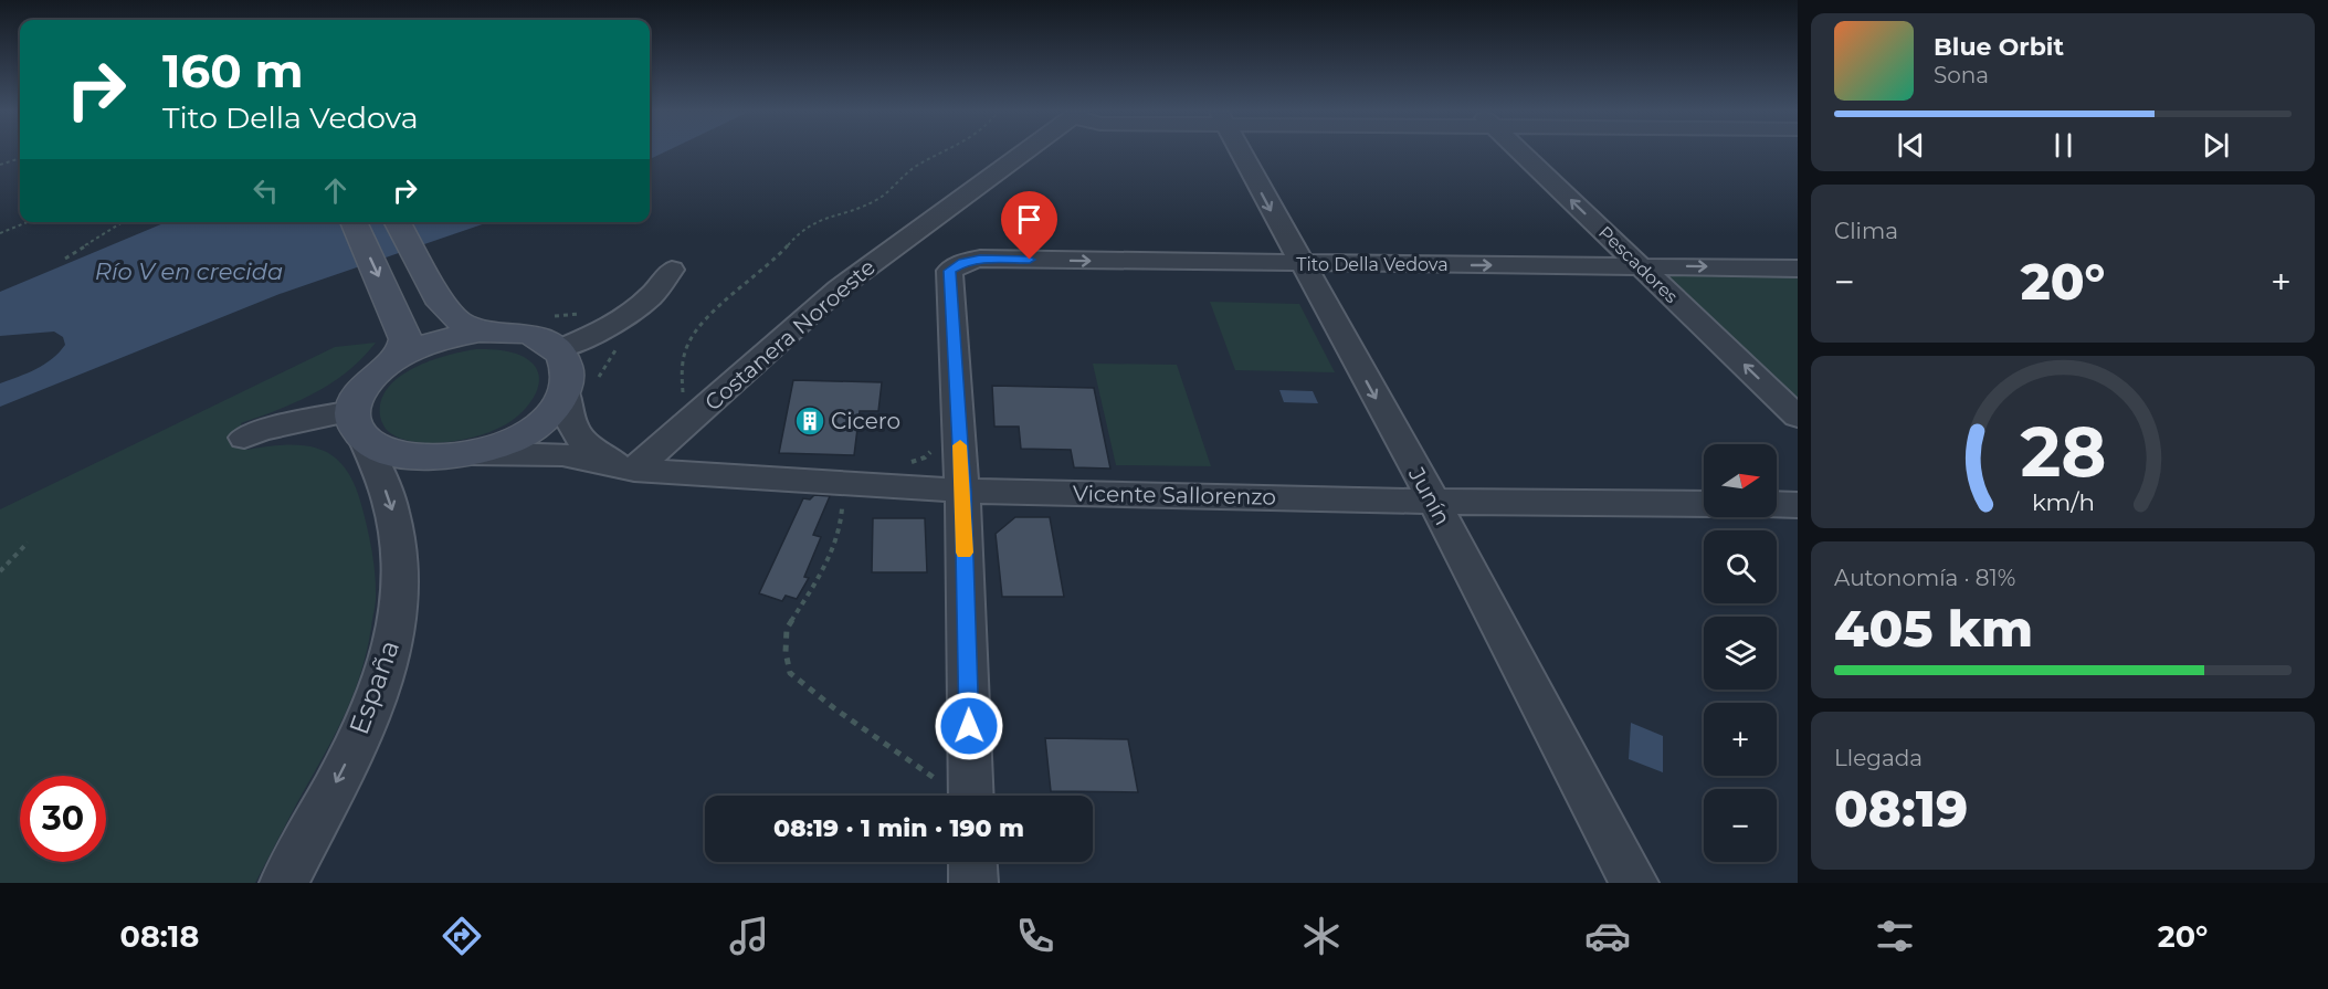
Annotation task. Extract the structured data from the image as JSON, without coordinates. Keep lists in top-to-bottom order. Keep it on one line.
{"streets":{"street":["Tito Della Vedova","Pescadores","Costanera Noroeste","Vicente Sallorenzo","Junín","España"]},"crossings":[["Tito Della Vedova","Pescadores"],["Tito Della Vedova","Vicente Sallorenzo"],["Tito Della Vedova","Junín"],["Costanera Noroeste","Vicente Sallorenzo"],["Vicente Sallorenzo","Junín"],["Vicente Sallorenzo","España"]],"one_way":["Tito Della Vedova","Pescadores","Junín","España"],"water":["Río V en crecida"],"places":{"building":["Cicero"]},"north":"right","page":{"turn":["160 m","Tito Della Vedova"],"song":["Blue Orbit","Sona"],"tile":["Clima",["Autonomía · 81%","405 km"],["Llegada","08:19"]],"heat":["−","20°","+"],"map_buttons":["+","−"],"limit":"30","trip":"08:19 · 1 min · 190 m","tabs":["08:18","20°"],"gauge":["28","km/h"]}}
